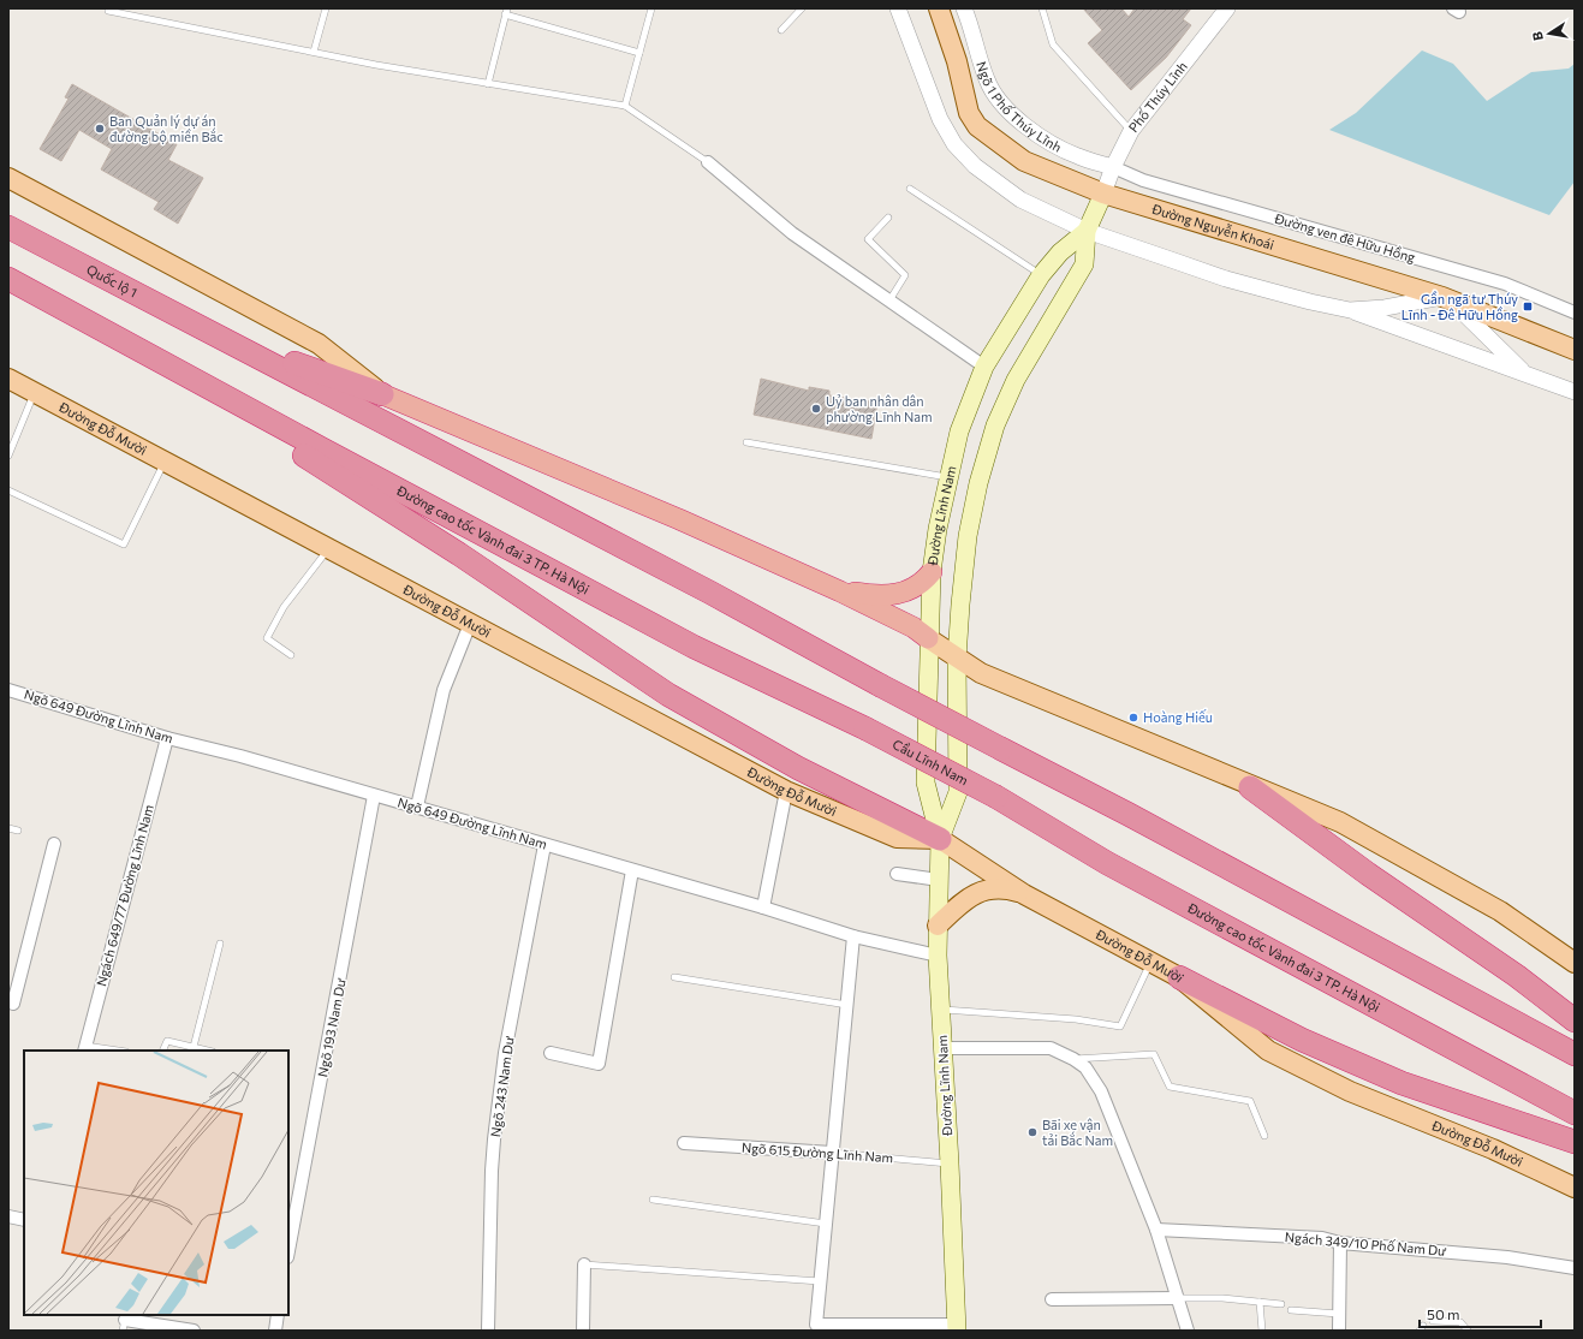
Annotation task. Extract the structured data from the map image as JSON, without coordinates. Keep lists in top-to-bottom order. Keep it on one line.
{"streets":{"highway":["Quốc lộ 1","Đường cao tốc Vành đai 3 TP. Hà Nội","Cầu Lĩnh Nam"],"main road":["Đường Nguyễn Khoái","Đường Đỗ Mười","Đường Lĩnh Nam"],"street":["Phố Thúy Lĩnh","Ngõ 1 Phố Thúy Lĩnh","Đường ven đê Hữu Hồng","Ngõ 649 Đường Lĩnh Nam","Ngách 649/77 Đường Lĩnh Nam","Ngõ 193 Nam Dư","Ngõ 243 Nam Dư","Ngõ 615 Đường Lĩnh Nam","Ngách 349/10 Phố Nam Dư"]},"crossings":[["Phố Thúy Lĩnh","Ngõ 1 Phố Thúy Lĩnh"],["Phố Thúy Lĩnh","Đường Nguyễn Khoái"],["Phố Thúy Lĩnh","Đường ven đê Hữu Hồng"],["Phố Thúy Lĩnh","Đường Lĩnh Nam"],["Ngõ 1 Phố Thúy Lĩnh","Đường ven đê Hữu Hồng"],["Đường Nguyễn Khoái","Đường Lĩnh Nam"],["Đường Đỗ Mười","Đường Lĩnh Nam"],["Đường Lĩnh Nam","Ngõ 649 Đường Lĩnh Nam"],["Đường Lĩnh Nam","Ngõ 615 Đường Lĩnh Nam"],["Đường cao tốc Vành đai 3 TP. Hà Nội","Cầu Lĩnh Nam"],["Ngõ 649 Đường Lĩnh Nam","Ngách 649/77 Đường Lĩnh Nam"],["Ngõ 649 Đường Lĩnh Nam","Ngõ 193 Nam Dư"],["Ngõ 649 Đường Lĩnh Nam","Ngõ 243 Nam Dư"]],"places":{"other":["Ban Quản lý dự án đường bộ miền Bắc","Uỷ ban nhân dân phường Lĩnh Nam","Hoàng Hiếu","Bãi xe vận tải Bắc Nam"],"transit":["Gần ngã tư Thúy Lĩnh - Đê Hữu Hồng"]},"scale_bar":"50 m","north":"left"}
